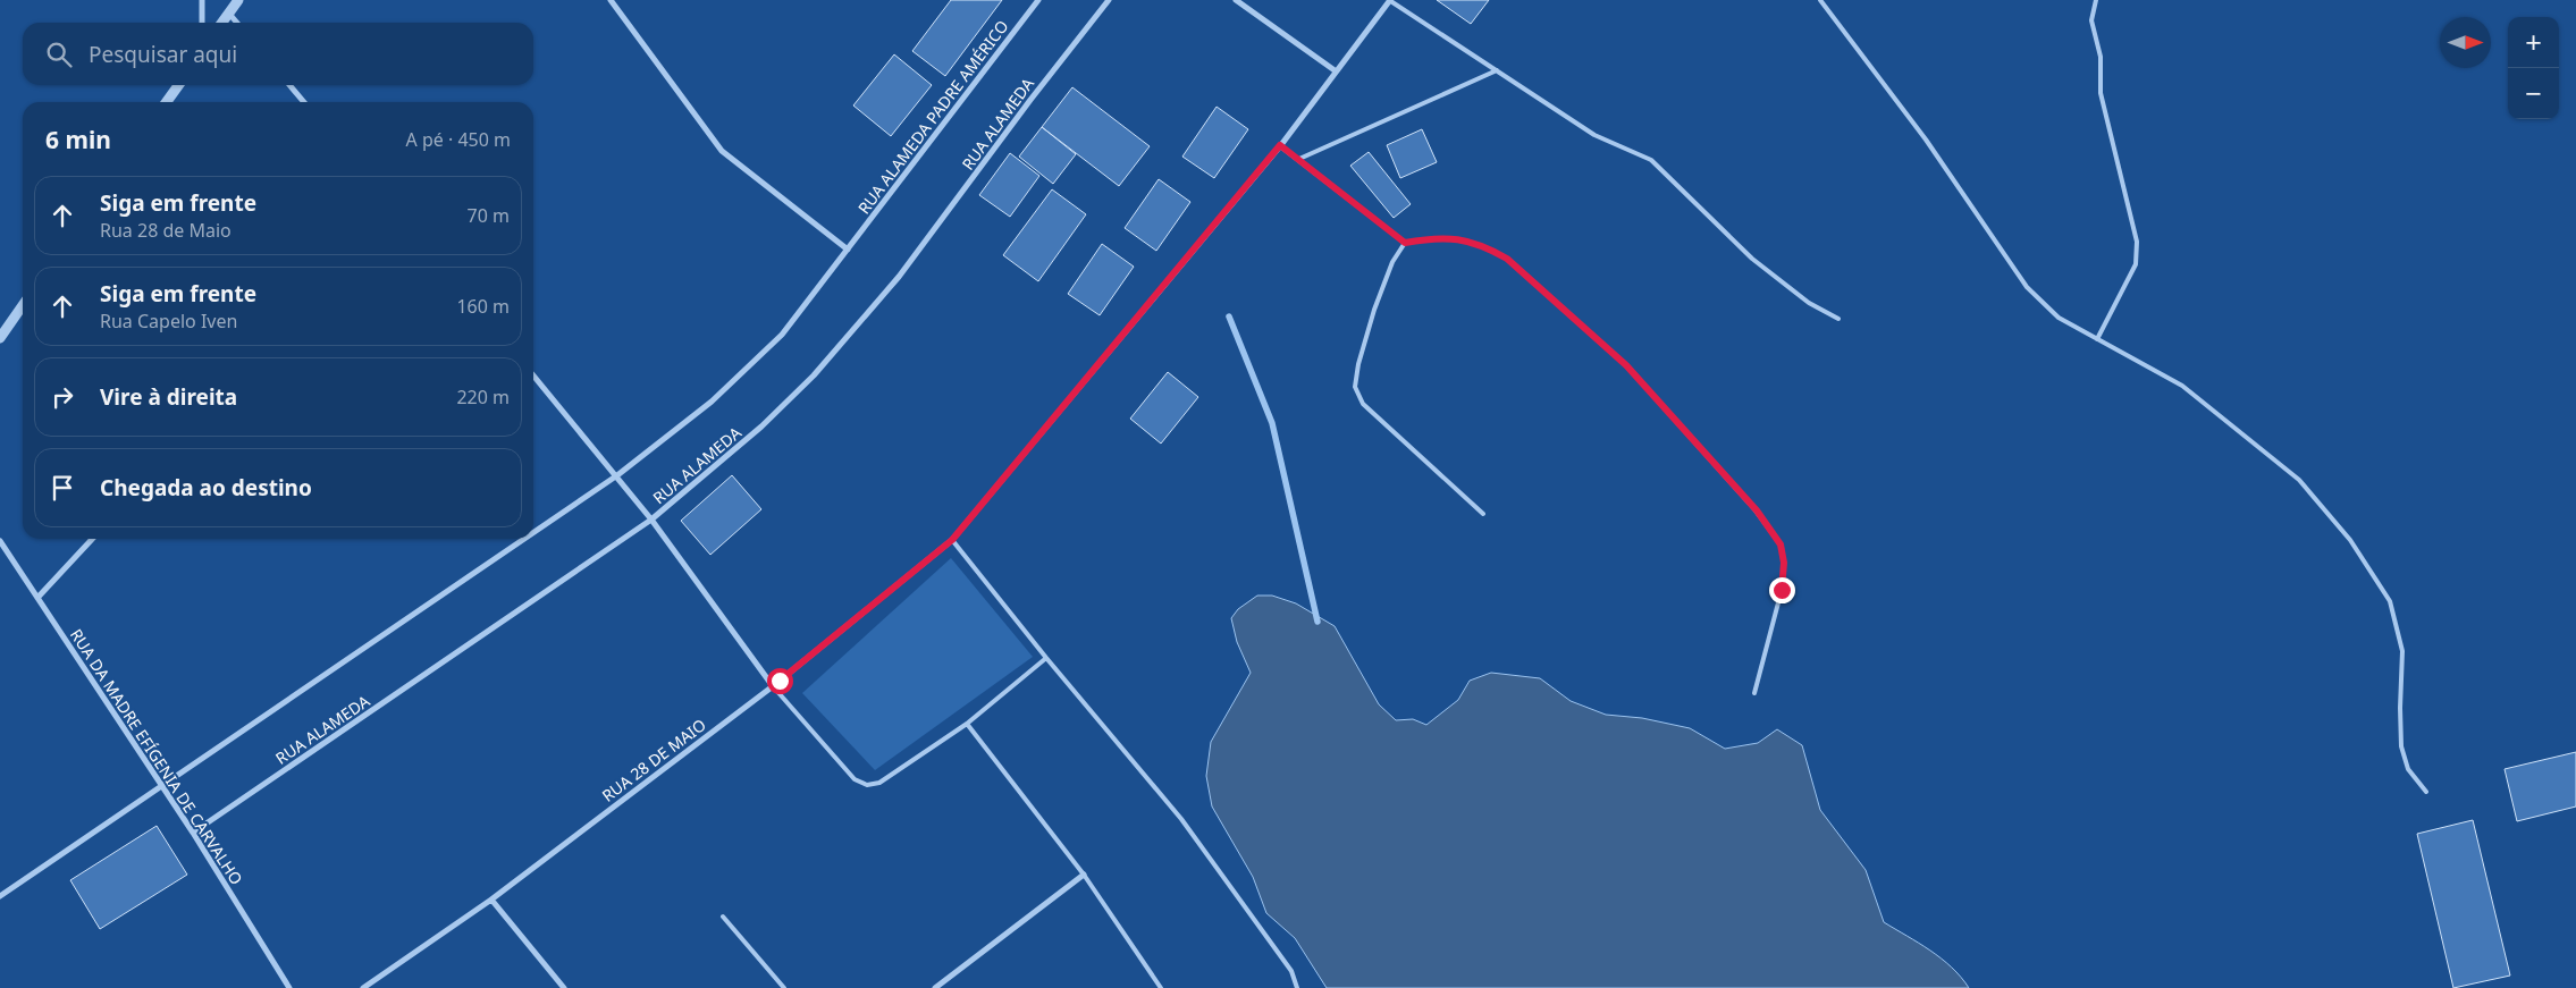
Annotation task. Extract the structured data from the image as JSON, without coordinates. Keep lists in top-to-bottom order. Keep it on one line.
{"streets":{"street":["RUA ALAMEDA PADRE AMÉRICO","RUA ALAMEDA","RUA DA MADRE EFÍGENIA DE CARVALHO","RUA 28 DE MAIO"]},"crossings":[["RUA ALAMEDA","RUA DA MADRE EFÍGENIA DE CARVALHO"]],"north":"right","page":{"map_buttons":["+","−"],"search":"Pesquisar aqui","heading":["6 min","A pé · 450 m"],"list":[["Siga em frente","Rua 28 de Maio","70 m"],["Siga em frente","Rua Capelo Iven","160 m"],["Vire à direita","220 m"],"Chegada ao destino"]}}
